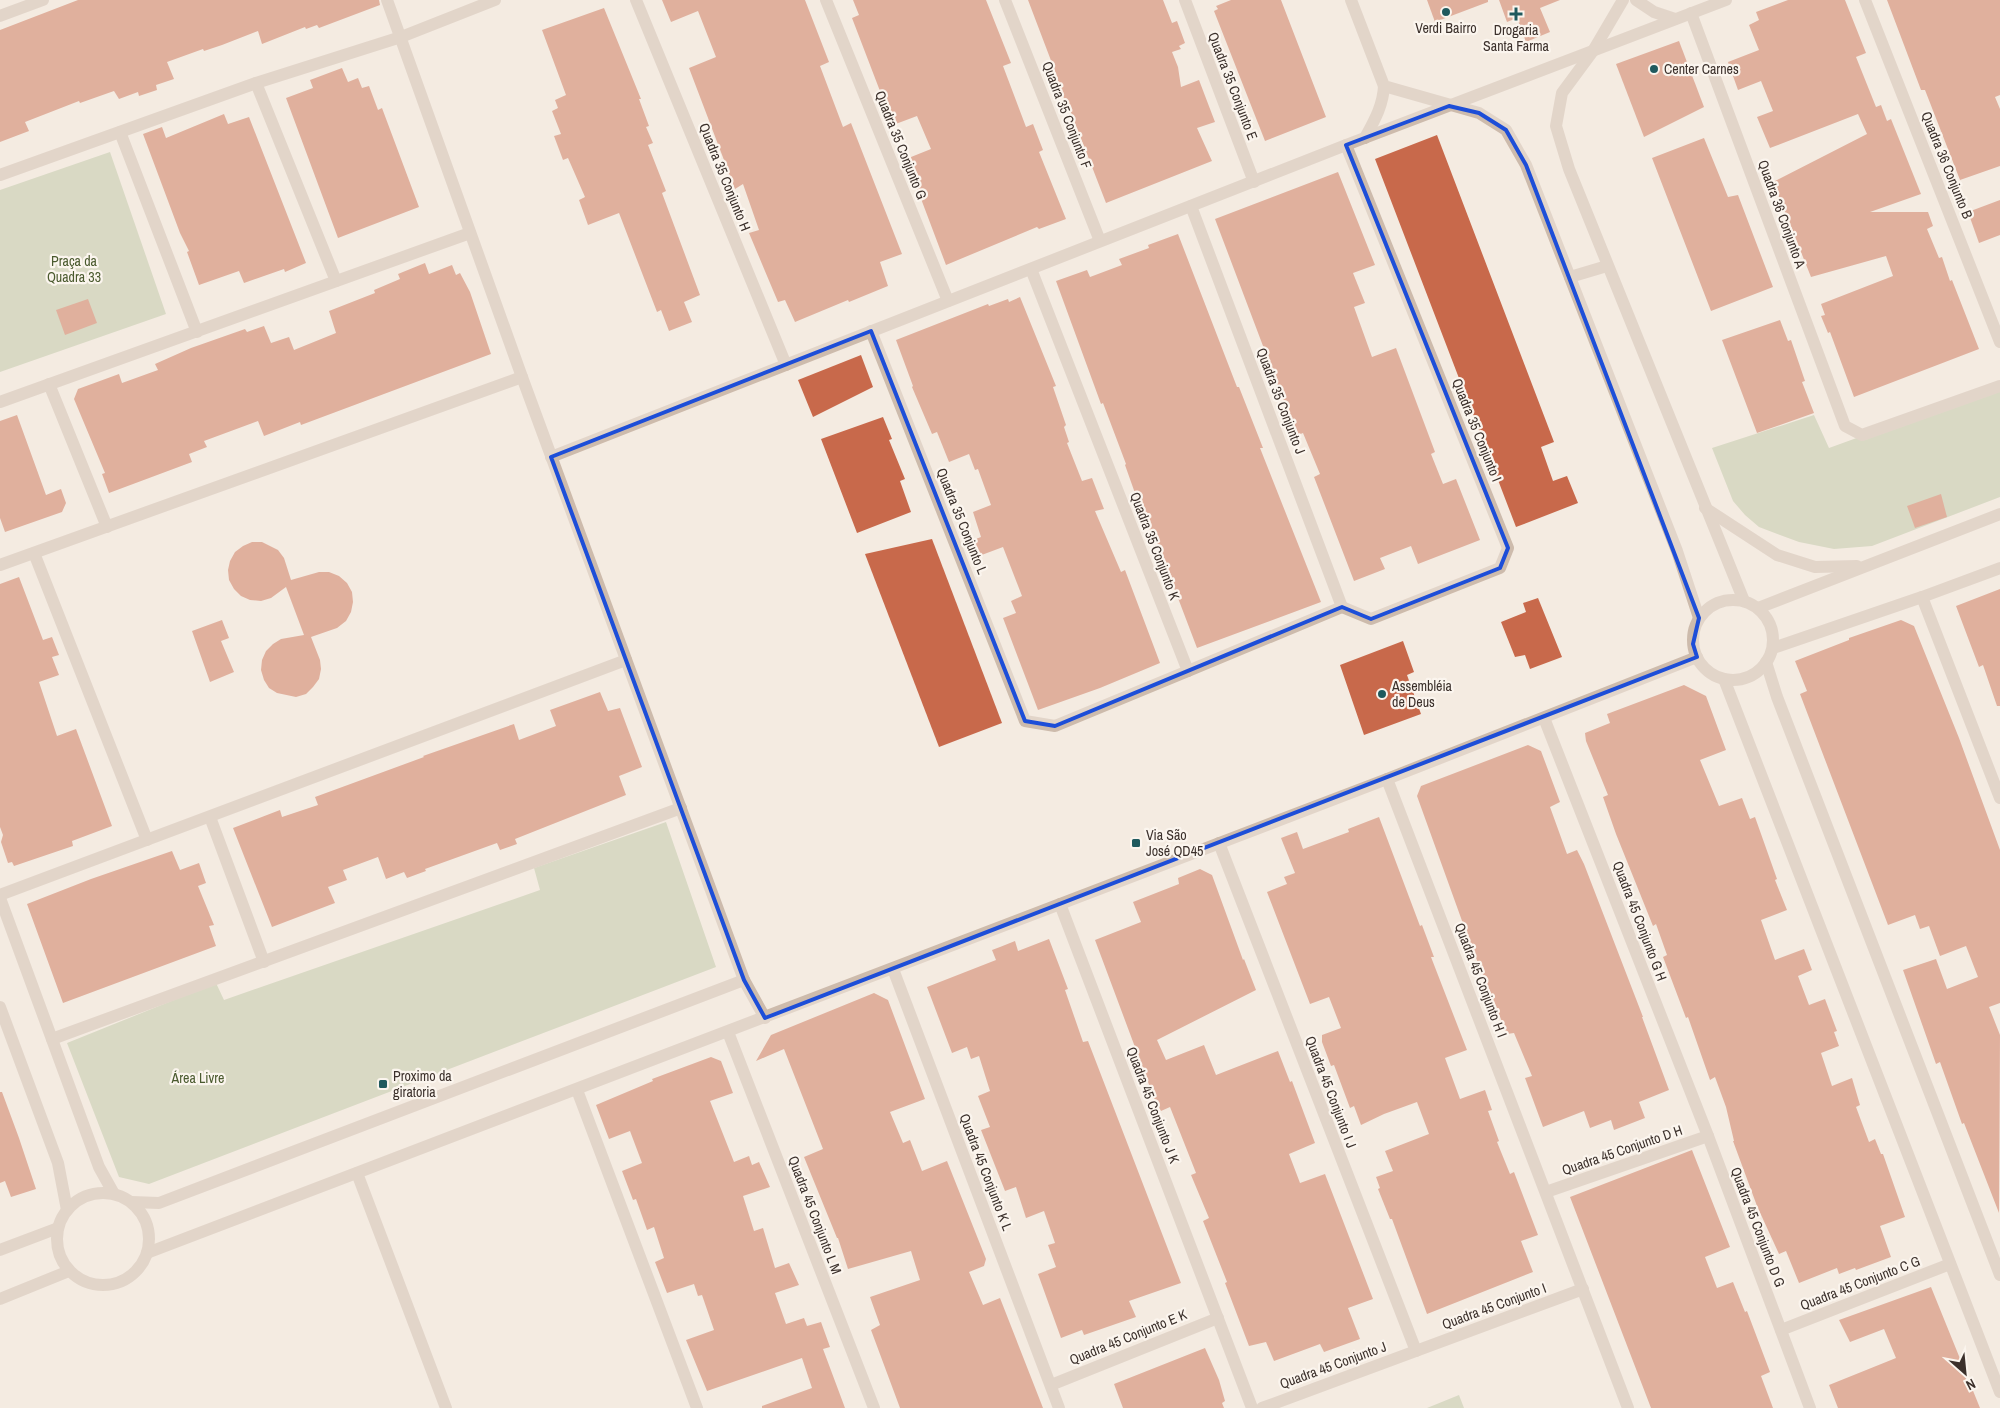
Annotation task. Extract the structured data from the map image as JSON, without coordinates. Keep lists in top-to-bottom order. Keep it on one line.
{"streets":{"street":["Quadra 35 Conjunto E","Quadra 35 Conjunto F","Quadra 35 Conjunto G","Quadra 36 Conjunto B","Quadra 35 Conjunto H","Quadra 36 Conjunto A","Quadra 35 Conjunto J","Quadra 35 Conjunto I","Quadra 35 Conjunto L","Quadra 35 Conjunto K","Quadra 45 Conjunto G H","Quadra 45 Conjunto H I","Quadra 45 Conjunto I J","Quadra 45 Conjunto J K","Quadra 45 Conjunto D H","Quadra 45 Conjunto K L","Quadra 45 Conjunto L M","Quadra 45 Conjunto D G","Quadra 45 Conjunto C G","Quadra 45 Conjunto I","Quadra 45 Conjunto E K","Quadra 45 Conjunto J"]},"crossings":[["Quadra 35 Conjunto J","Quadra 35 Conjunto I"],["Quadra 35 Conjunto L","Quadra 35 Conjunto K"],["Quadra 45 Conjunto G H","Quadra 45 Conjunto D H"],["Quadra 45 Conjunto G H","Quadra 45 Conjunto D G"],["Quadra 45 Conjunto H I","Quadra 45 Conjunto D H"],["Quadra 45 Conjunto H I","Quadra 45 Conjunto I"],["Quadra 45 Conjunto I J","Quadra 45 Conjunto I"],["Quadra 45 Conjunto I J","Quadra 45 Conjunto J"],["Quadra 45 Conjunto J K","Quadra 45 Conjunto E K"],["Quadra 45 Conjunto D H","Quadra 45 Conjunto D G"],["Quadra 45 Conjunto K L","Quadra 45 Conjunto E K"],["Quadra 45 Conjunto D G","Quadra 45 Conjunto C G"],["Quadra 45 Conjunto I","Quadra 45 Conjunto J"]],"parks":["Praça da Quadra 33","Área Livre"],"places":{"other":["Verdi Bairro","Center Carnes","Assembléia de Deus"],"health":["Drogaria Santa Farma"],"transit":["Via São José QD45","Proximo da giratoria"]},"north":"bottom right"}
